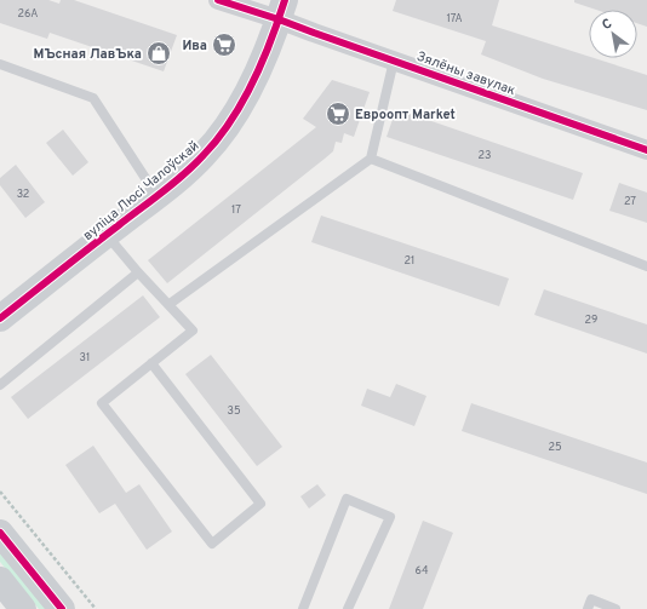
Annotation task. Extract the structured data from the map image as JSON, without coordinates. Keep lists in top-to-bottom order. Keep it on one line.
{"streets":{"street":["Зялёны завулак","вуліца Люсі Чалоўскай"]},"crossings":[["Зялёны завулак","вуліца Люсі Чалоўскай"]],"places":{"supermarket":["Ива","Евроопт Market"],"shop":["МЪсная ЛавЪка"]},"house_numbers":["26А","17А","23","32","27","17","21","29","31","35","25","64"],"north":"top left"}
